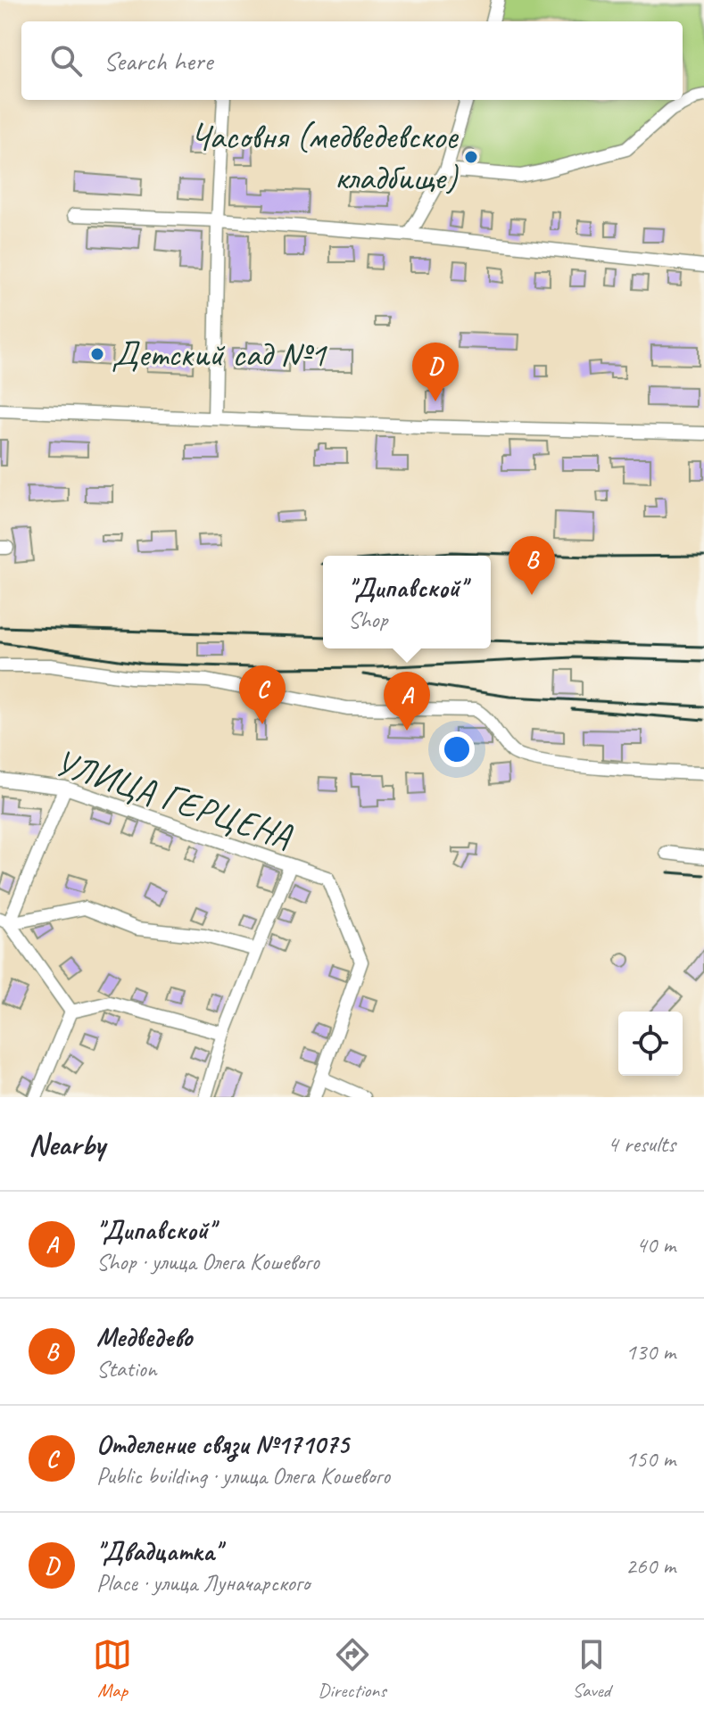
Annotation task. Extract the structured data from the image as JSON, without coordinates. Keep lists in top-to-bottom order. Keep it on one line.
{"streets":{"street":["УЛИЦА ГЕРЦЕНА"]},"places":["Часовня (медведевское кладбище)","Детский сад №1"],"page":{"search":"Search here","pins":["D","B","C","A"],"popup":["\"Дипавской\"","Shop"],"heading":["Nearby","4 results"],"list":[{"mark":"A","name":"\"Дипавской\"","note":"Shop · улица Олега Кошевого","value":"40 m"},{"mark":"B","name":"Медведево","note":"Station","value":"130 m"},{"mark":"C","name":"Отделение связи №171075","note":"Public building · улица Олега Кошевого","value":"150 m"},{"mark":"D","name":"\"Двадцатка\"","note":"Place · улица Луначарского","value":"260 m"}],"nav":["Map","Directions","Saved"]}}
